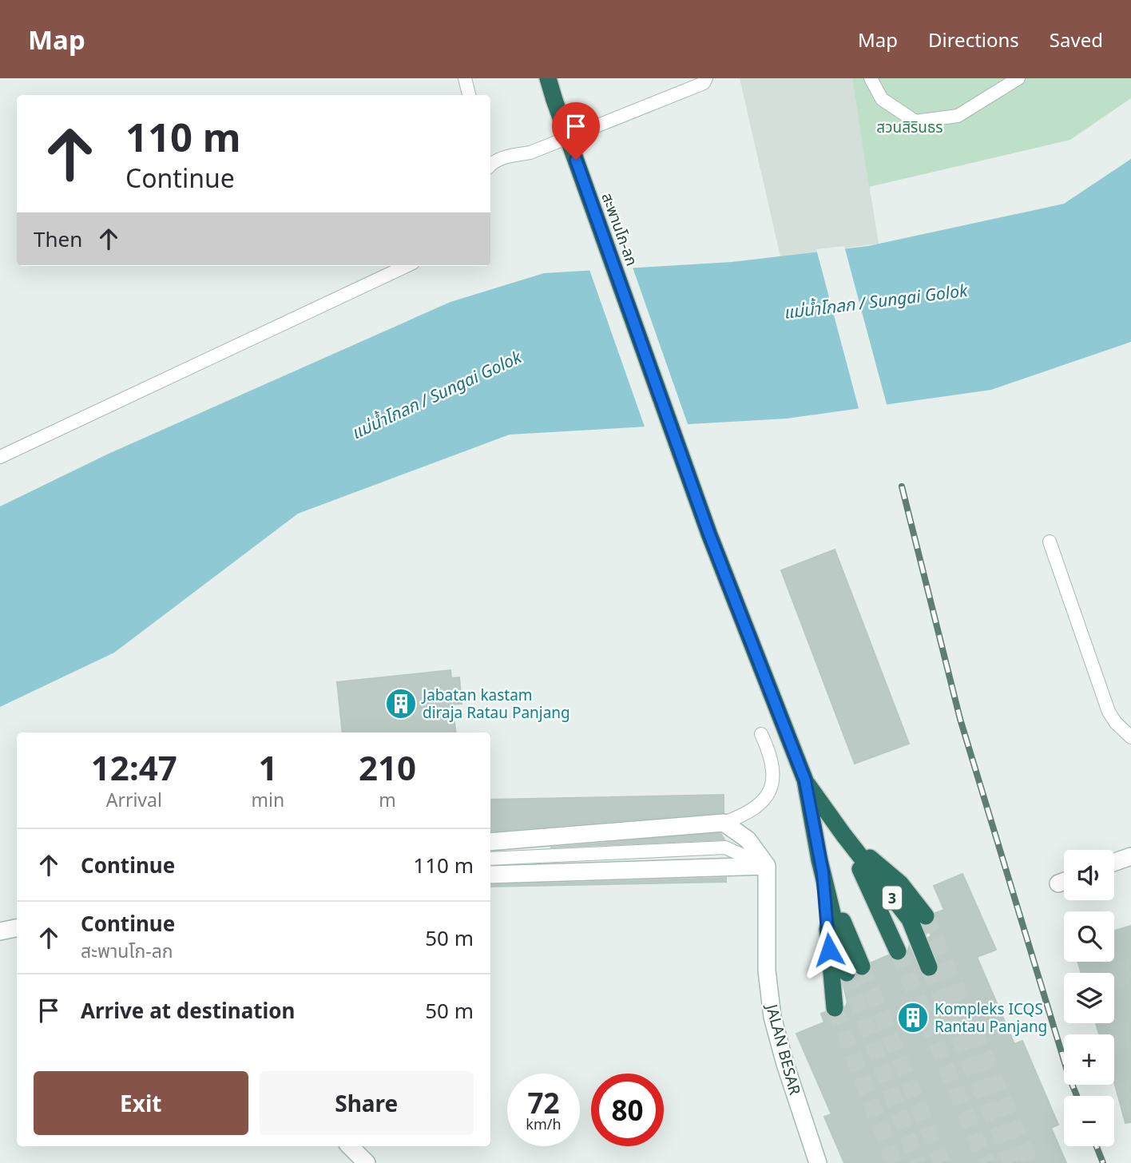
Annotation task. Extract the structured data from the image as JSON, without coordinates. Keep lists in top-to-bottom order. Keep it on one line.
{"streets":{"highway":["สะพานโก-ลก","3"],"main road":["JALAN BESAR"]},"crossings":[["สะพานโก-ลก","3"]],"water":["แม่น้ำโกลก / Sungai Golok"],"parks":["สวนสิรินธร"],"places":{"building":["Jabatan kastam diraja Ratau Panjang","Kompleks ICQS Rantau Panjang"]},"page":{"header":"Map","nav":["Map","Directions","Saved"],"turn":["110 m","Continue"],"then":"Then","eta":["12:47","Arrival","1","min","210","m"],"list":[{"name":"Continue","value":"110 m"},{"name":"Continue","note":"สะพานโก-ลก","value":"50 m"},{"name":"Arrive at destination","value":"50 m"}],"map_buttons":["+","−"],"buttons":["Exit","Share"],"speed":"72 km/h","limit":"80"}}
